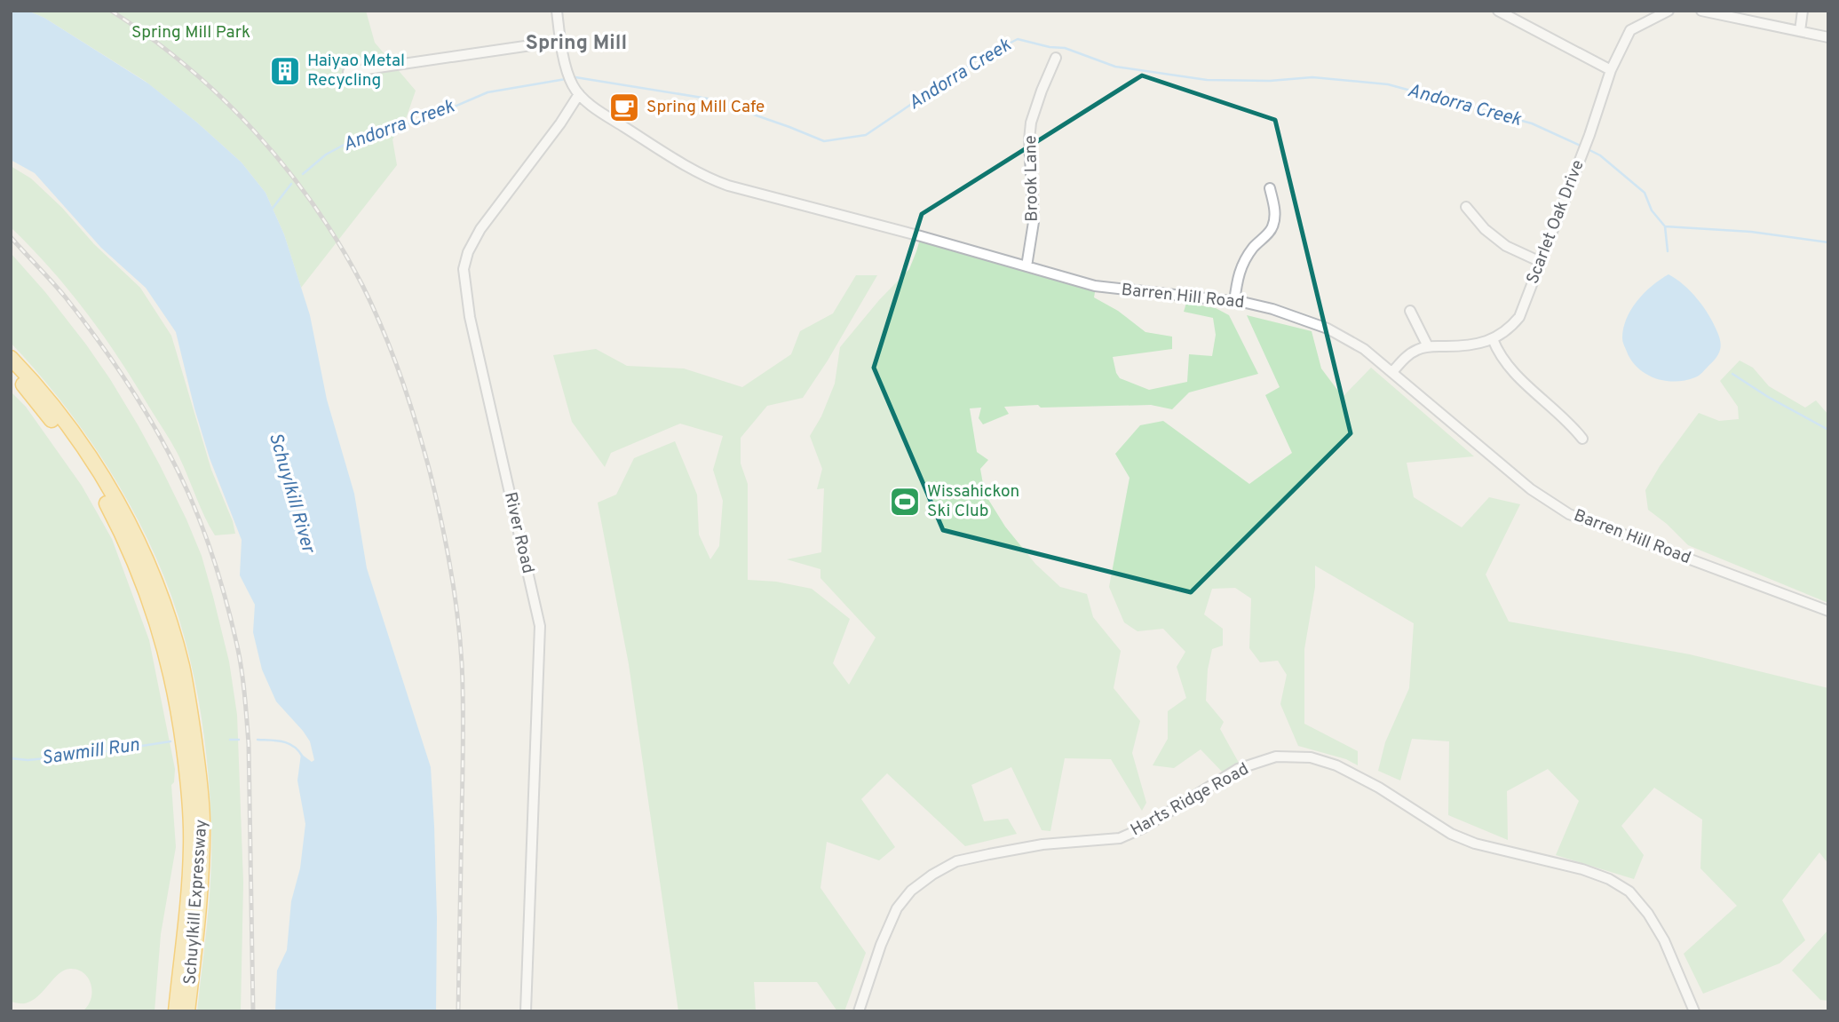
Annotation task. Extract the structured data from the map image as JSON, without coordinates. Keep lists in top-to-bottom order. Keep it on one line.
{"streets":{"highway":["Schuylkill Expressway"],"street":["Brook Lane","Scarlet Oak Drive","Barren Hill Road","River Road","Harts Ridge Road"]},"crossings":[["Brook Lane","Barren Hill Road"],["Scarlet Oak Drive","Barren Hill Road"],["Barren Hill Road","River Road"]],"districts":["Spring Mill"],"water":["Andorra Creek","Schuylkill River","Sawmill Run"],"parks":["Spring Mill Park"],"places":{"building":["Haiyao Metal Recycling"],"cafe":["Spring Mill Cafe"],"sports":["Wissahickon Ski Club"]}}
